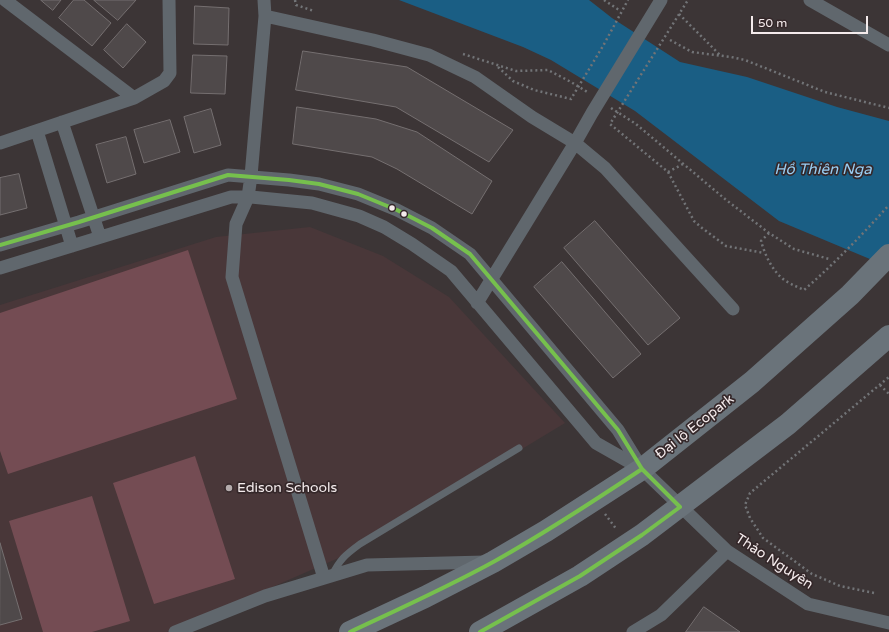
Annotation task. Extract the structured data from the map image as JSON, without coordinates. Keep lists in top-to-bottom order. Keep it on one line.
{"streets":{"highway":["Đại lộ Ecopark"],"street":["Thảo Nguyên"]},"crossings":[["Đại lộ Ecopark","Thảo Nguyên"]],"water":["Hồ Thiên Nga"],"places":["Edison Schools"],"scale_bar":"50 m"}
